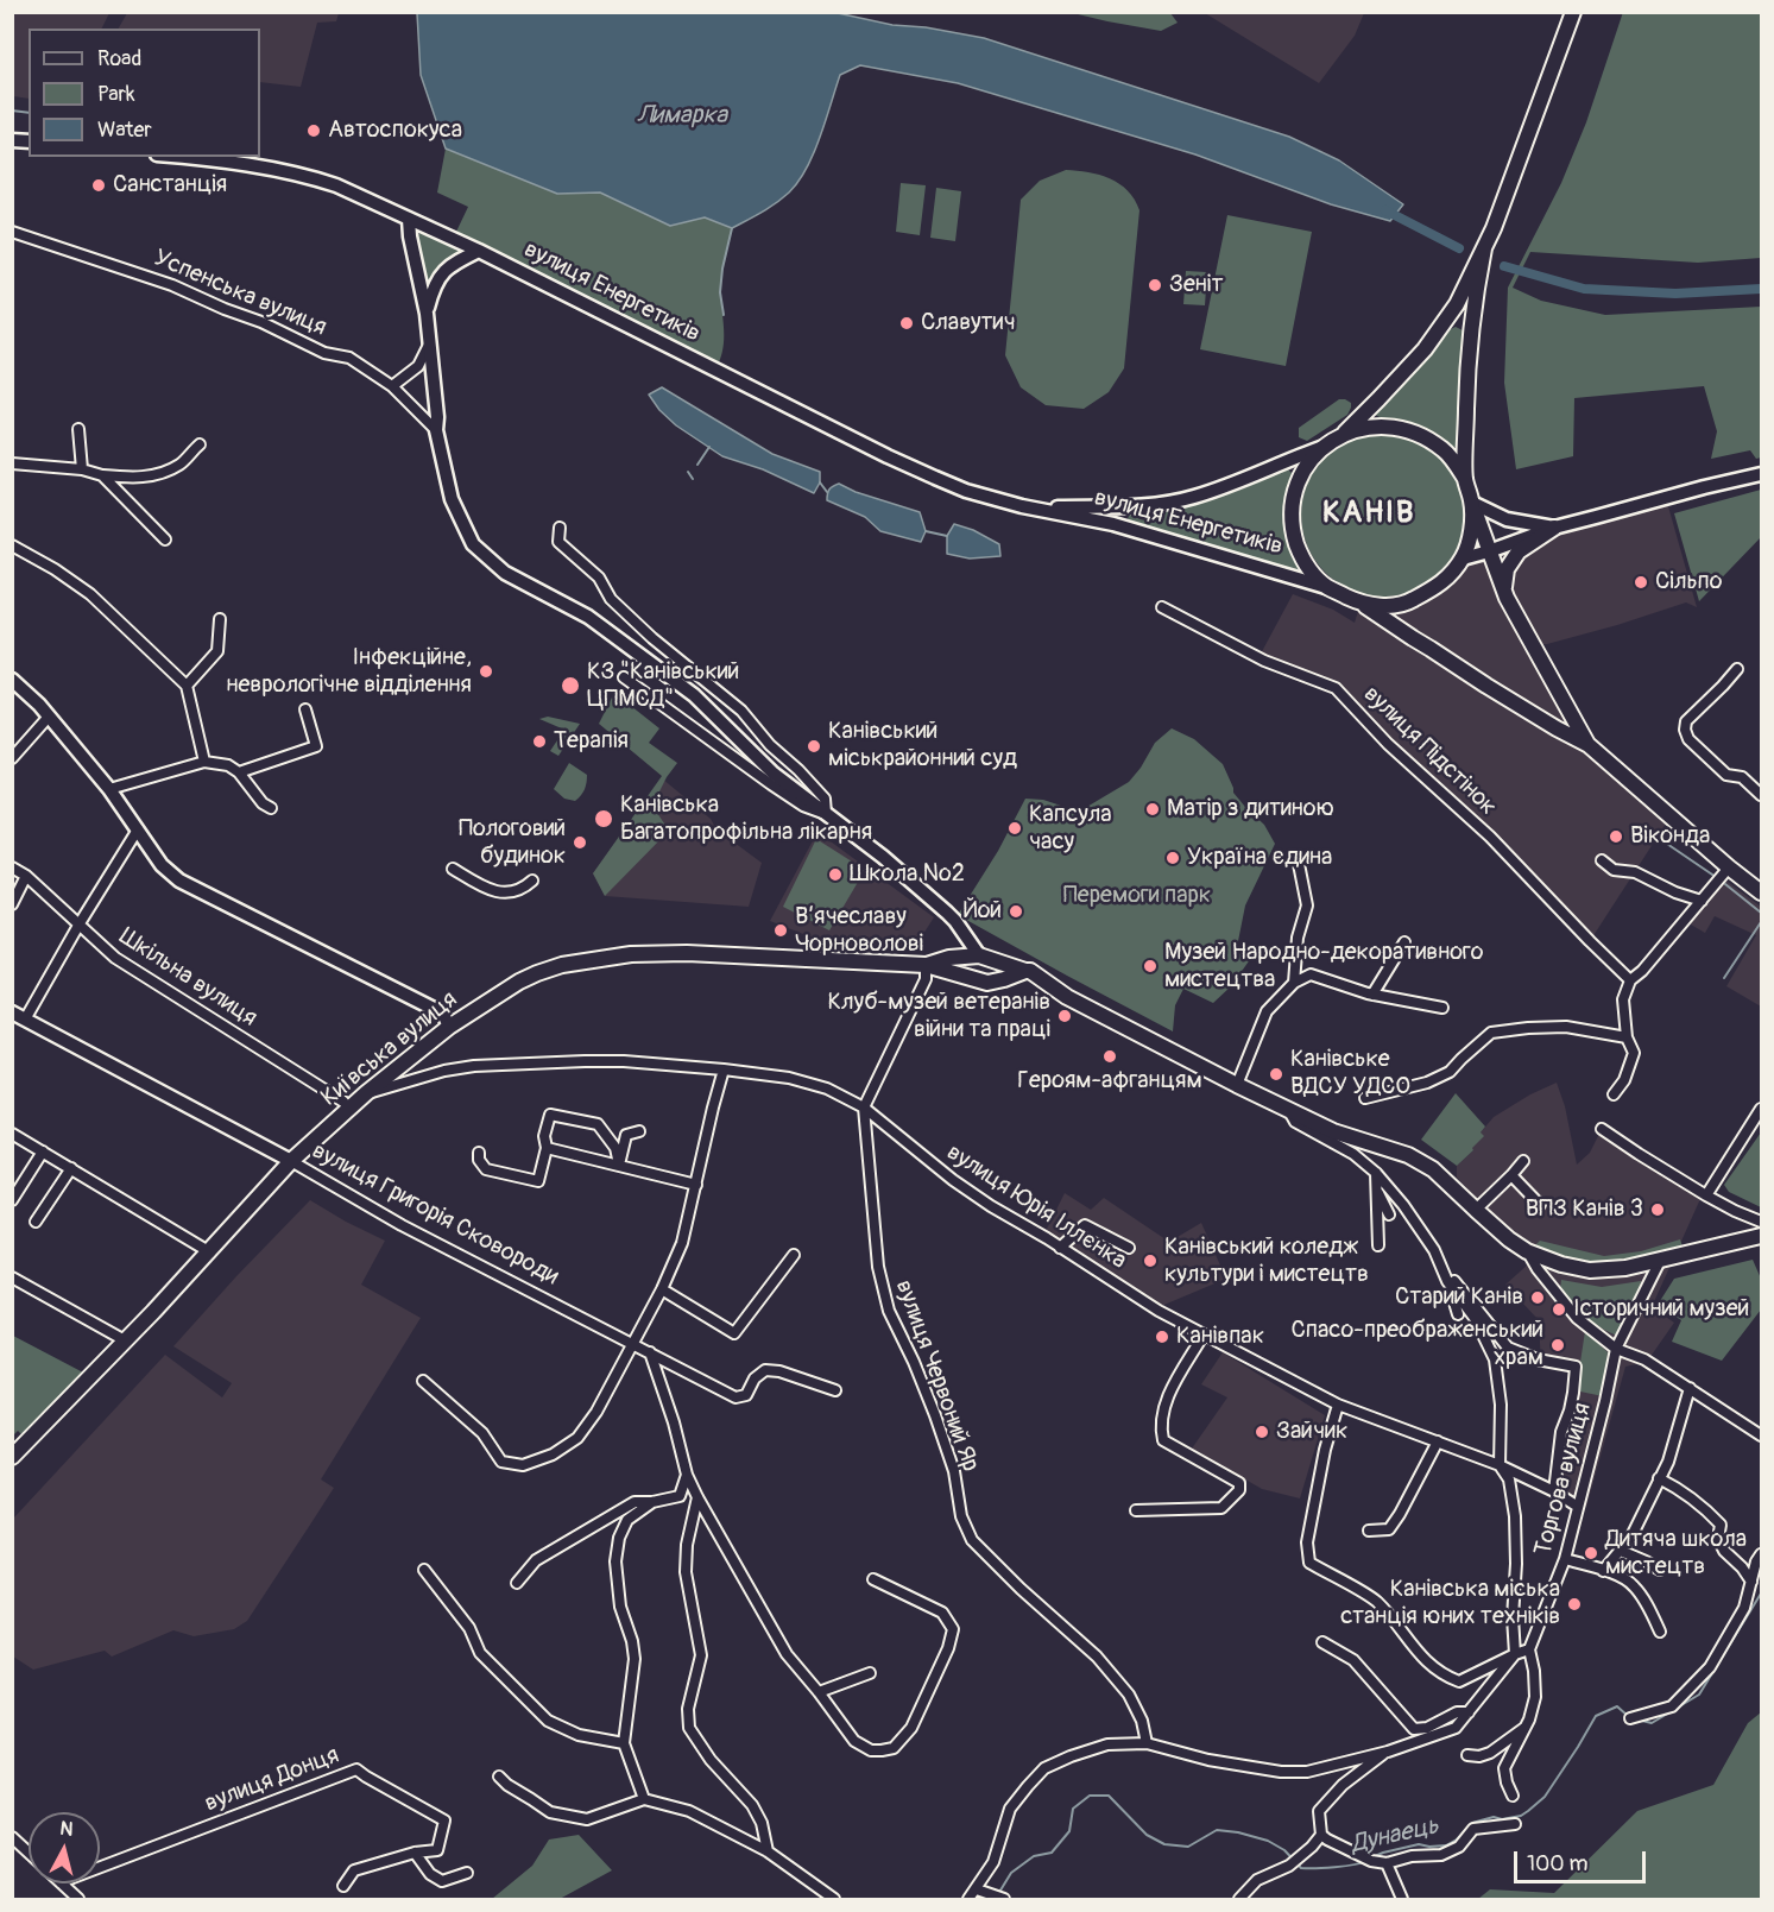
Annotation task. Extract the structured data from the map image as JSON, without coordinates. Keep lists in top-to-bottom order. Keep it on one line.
{"streets":{"main road":["Київська вулиця"],"street":["вулиця Енергетиків","Успенська вулиця","вулиця Підстінок","Шкільна вулиця","вулиця Юрія Іллєнка","вулиця Григорія Сковороди","вулиця Червоний Яр","Торгова вулиця","вулиця Донця"]},"crossings":[["Шкільна вулиця","Київська вулиця"],["Київська вулиця","вулиця Юрія Іллєнка"],["Київська вулиця","вулиця Григорія Сковороди"],["вулиця Юрія Іллєнка","вулиця Червоний Яр"],["вулиця Юрія Іллєнка","Торгова вулиця"]],"districts":["КАНІВ"],"water":["Лимарка","Дунаець"],"parks":["Перемоги парк"],"places":["Автоспокуса","Санстанція","Зеніт","Славутич","Сільпо","Інфекційне, неврологічне відділення","КЗ \"Канівський ЦПМСД\"","Терапія","Канівський міськрайонний суд","Матір з дитиною","Канівська Багатопрофільна лікарня","Капсула часу","Віконда","Пологовий будинок","Україна єдина","Школа №2","Йой","В’ячеславу Чорноволові","Музей Народно-декоративного мистецтва","Клуб-музей ветеранів війни та праці","Героям-афганцям","Канівське ВДСУ УДСО","ВПЗ Канів 3","Канівський коледж культури і мистецтв","Старий Канів","Історичний музей","Канівпак","Спасо-преображенський храм","Зайчик","Дитяча школа мистецтв","Канівська міська станція юних техніків"],"legend":["Road","Park","Water"],"scale_bar":"100 m","north":"top"}
